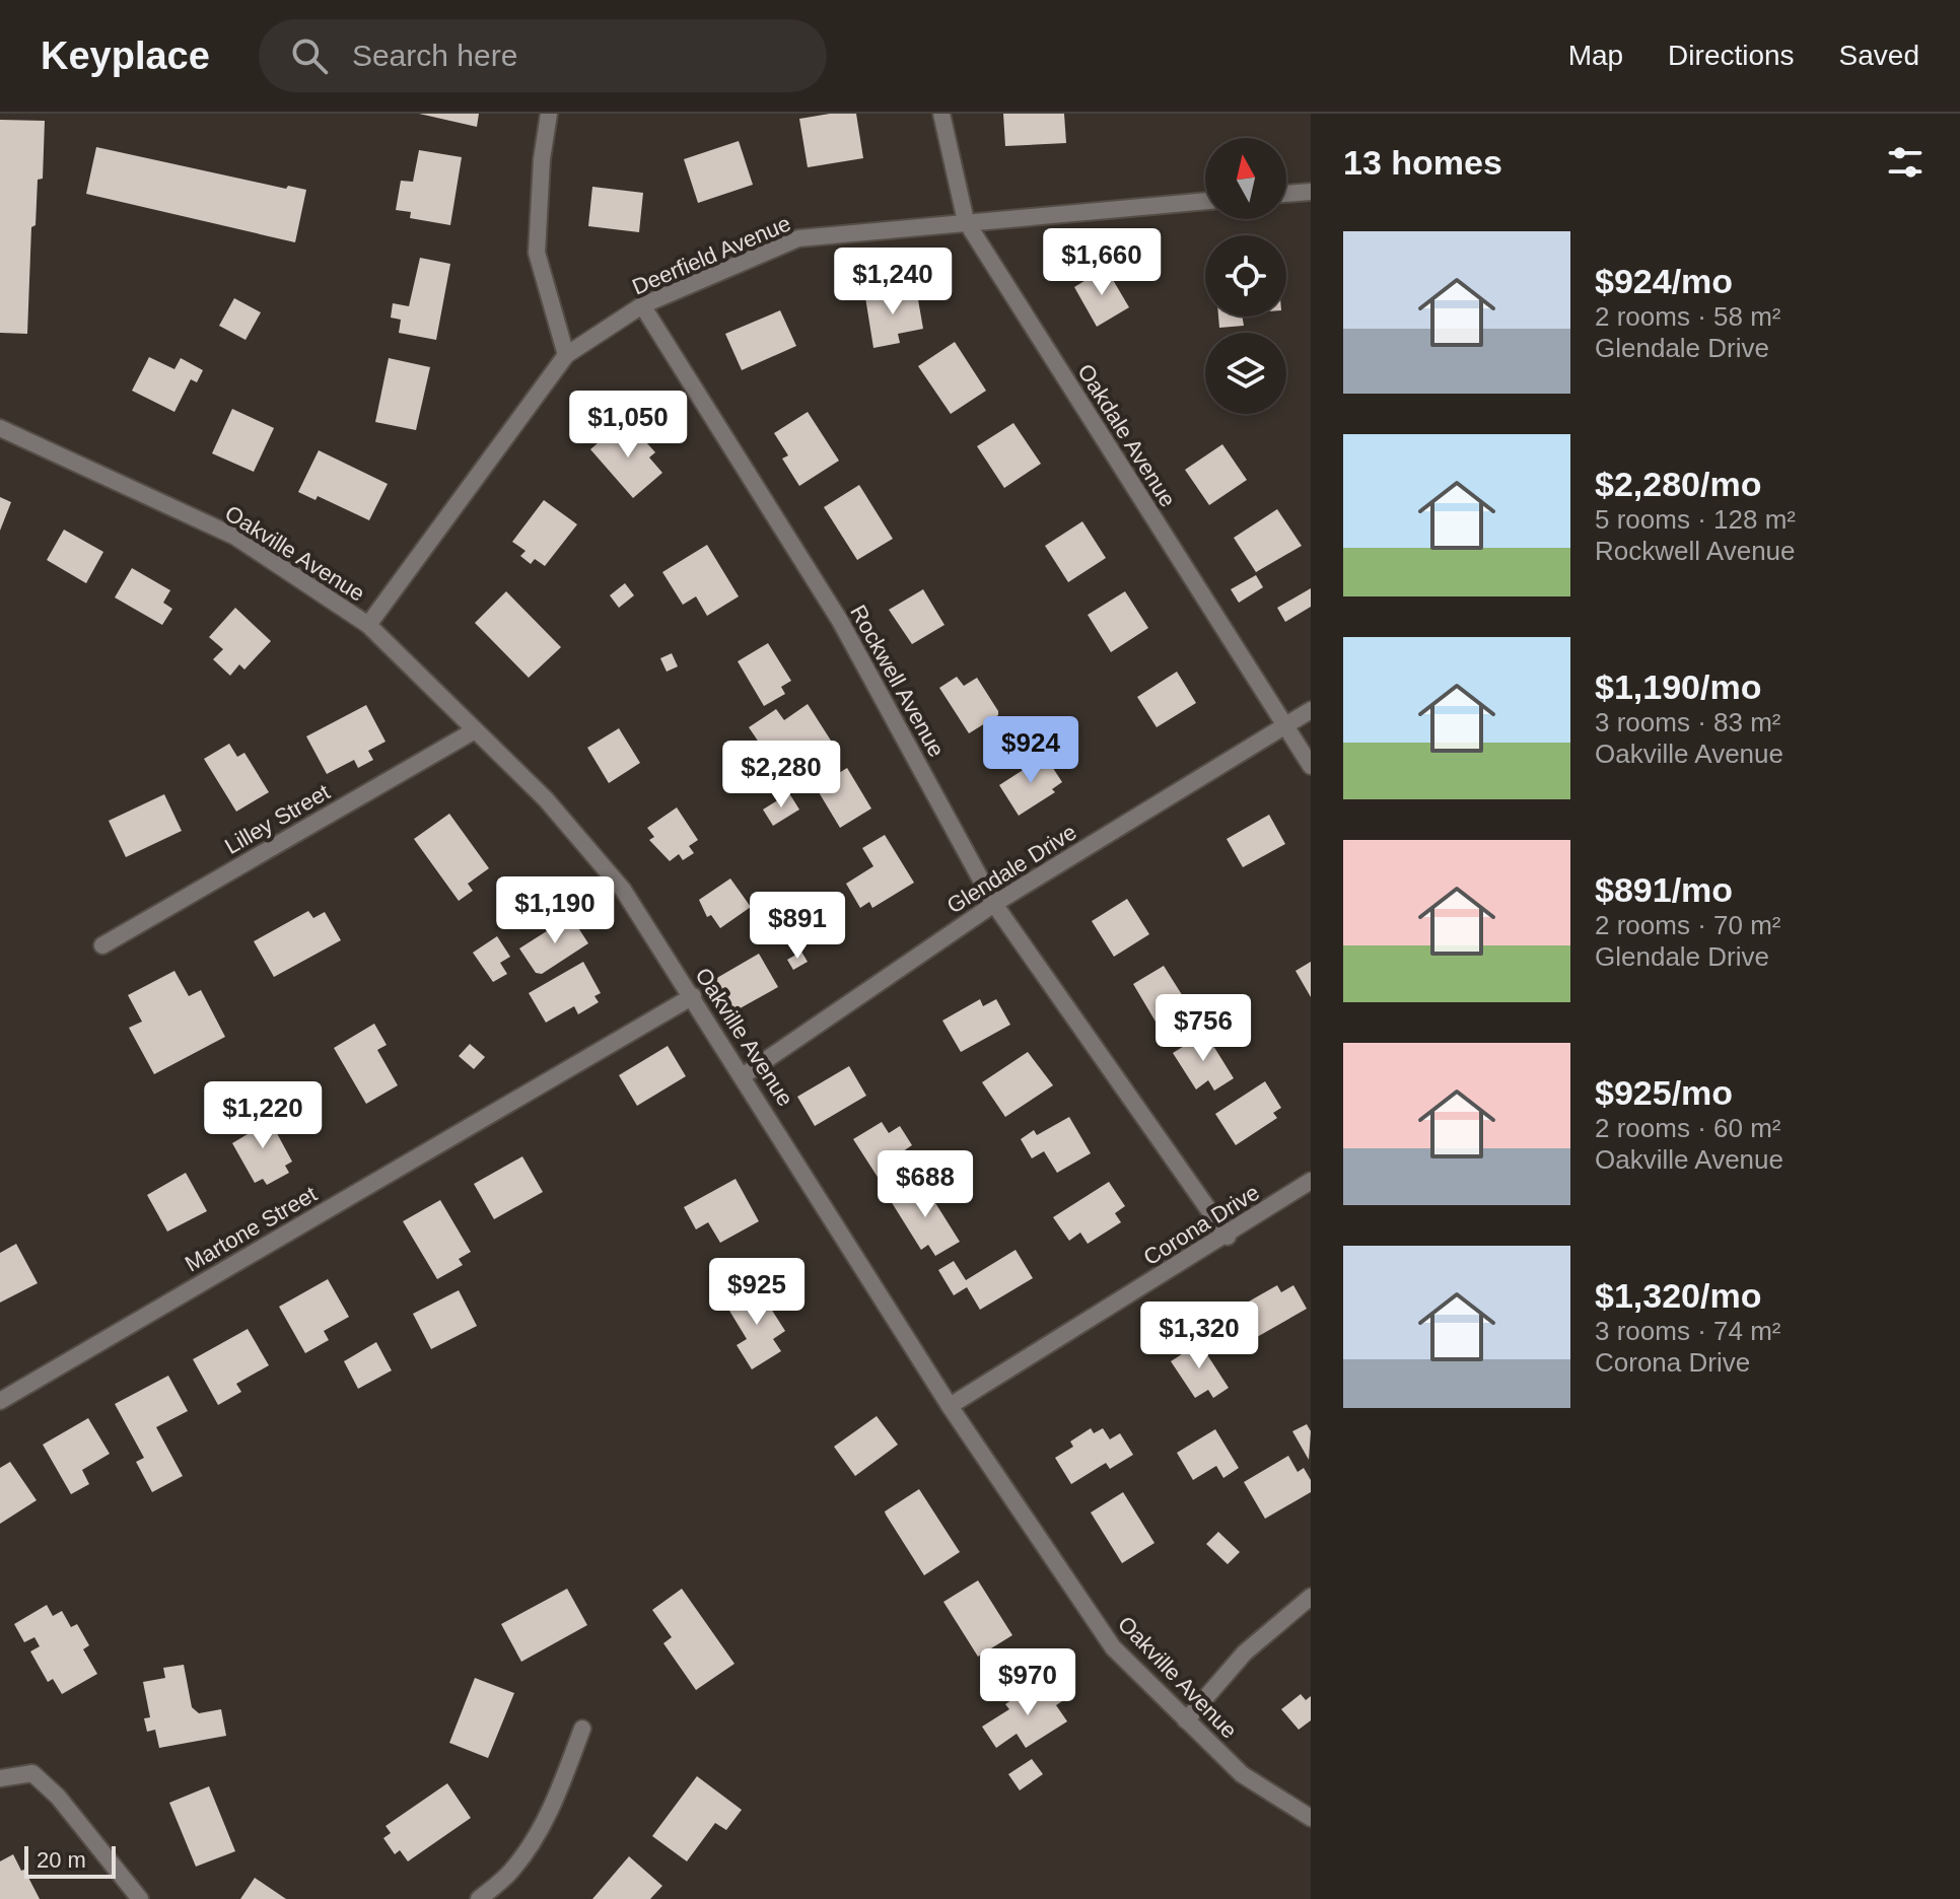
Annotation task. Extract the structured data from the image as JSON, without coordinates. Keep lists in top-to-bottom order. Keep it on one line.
{"streets":{"street":["Deerfield Avenue","Oakdale Avenue","Oakville Avenue","Rockwell Avenue","Lilley Street","Glendale Drive","Corona Drive","Martone Street"]},"crossings":[["Deerfield Avenue","Oakdale Avenue"],["Deerfield Avenue","Oakville Avenue"],["Deerfield Avenue","Rockwell Avenue"],["Oakdale Avenue","Glendale Drive"],["Oakville Avenue","Lilley Street"],["Oakville Avenue","Glendale Drive"],["Oakville Avenue","Corona Drive"],["Oakville Avenue","Martone Street"],["Rockwell Avenue","Glendale Drive"],["Rockwell Avenue","Corona Drive"]],"scale_bar":"20 m","north":"top","page":{"header":"Keyplace","search":"Search here","nav":["Map","Directions","Saved"],"heading":"13 homes","list":[{"name":"$924/mo","note":"2 rooms · 58 m² · Glendale Drive"},{"name":"$2,280/mo","note":"5 rooms · 128 m² · Rockwell Avenue"},{"name":"$1,190/mo","note":"3 rooms · 83 m² · Oakville Avenue"},{"name":"$891/mo","note":"2 rooms · 70 m² · Glendale Drive"},{"name":"$925/mo","note":"2 rooms · 60 m² · Oakville Avenue"},{"name":"$1,320/mo","note":"3 rooms · 74 m² · Corona Drive"}],"price":["$1,660","$1,240","$1,050","$924","$2,280","$1,190","$891","$756","$1,220","$688","$925","$1,320","$970"],"scale":"20 m"}}
